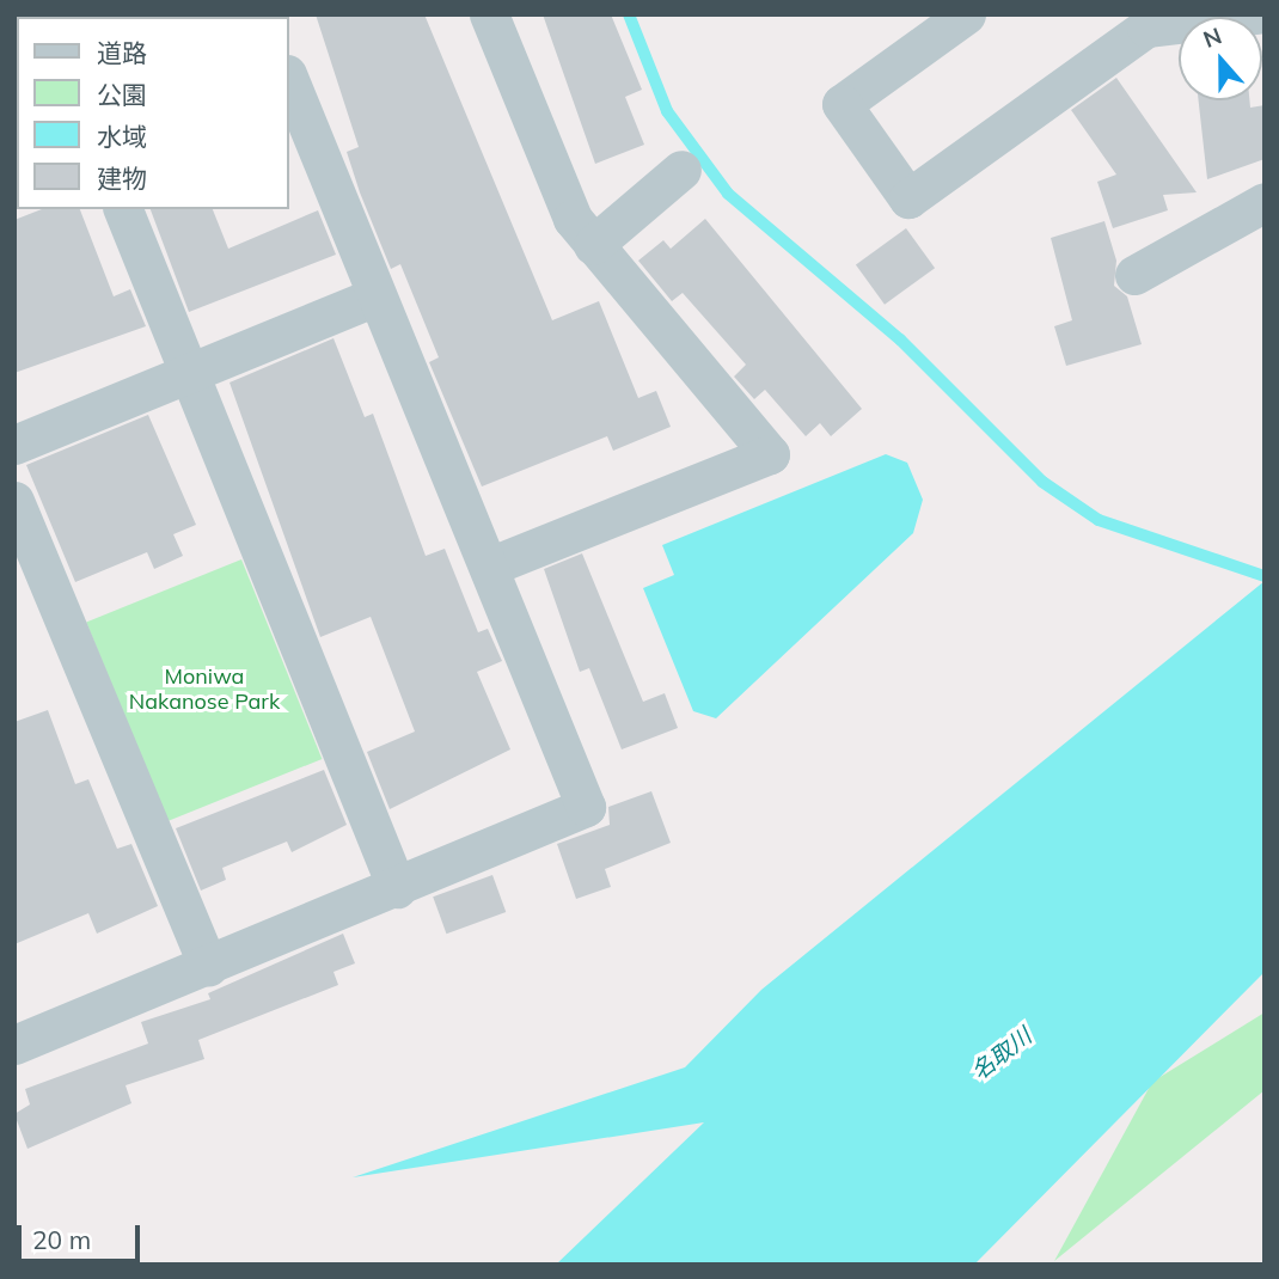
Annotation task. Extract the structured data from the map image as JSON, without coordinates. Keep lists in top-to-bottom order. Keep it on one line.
{"water":["名取川"],"parks":["Moniwa Nakanose Park"],"legend":["道路","公園","水域","建物"],"scale_bar":"20 m","north":"top"}
